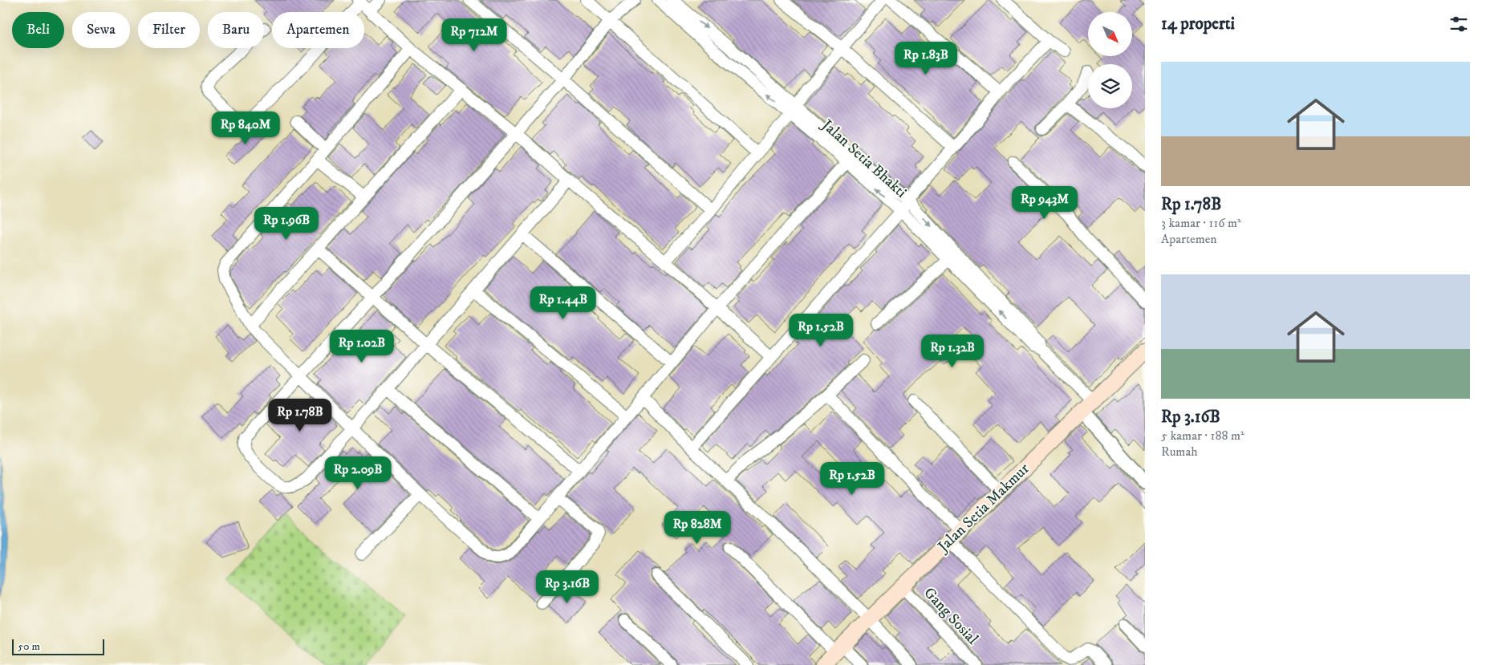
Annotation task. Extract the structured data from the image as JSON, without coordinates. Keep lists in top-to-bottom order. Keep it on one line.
{"streets":{"main road":["Jalan Setia Makmur"],"street":["Jalan Setia Bhakti","Gang Sosial"]},"crossings":[["Jalan Setia Bhakti","Jalan Setia Makmur"],["Jalan Setia Makmur","Gang Sosial"]],"scale_bar":"50 m","north":"bottom right","page":{"heading":"14 properti","chip":["Beli","Sewa","Filter","Baru","Apartemen"],"price":["Rp 712M","Rp 1.83B","Rp 840M","Rp 943M","Rp 1.96B","Rp 1.44B","Rp 1.52B","Rp 1.02B","Rp 1.32B","Rp 1.78B","Rp 2.09B","Rp 1.52B","Rp 828M","Rp 3.16B"],"list":[{"name":"Rp 1.78B","note":"3 kamar · 116 m² · Apartemen"},{"name":"Rp 3.16B","note":"5 kamar · 188 m² · Rumah"}],"scale":"50 m"}}
